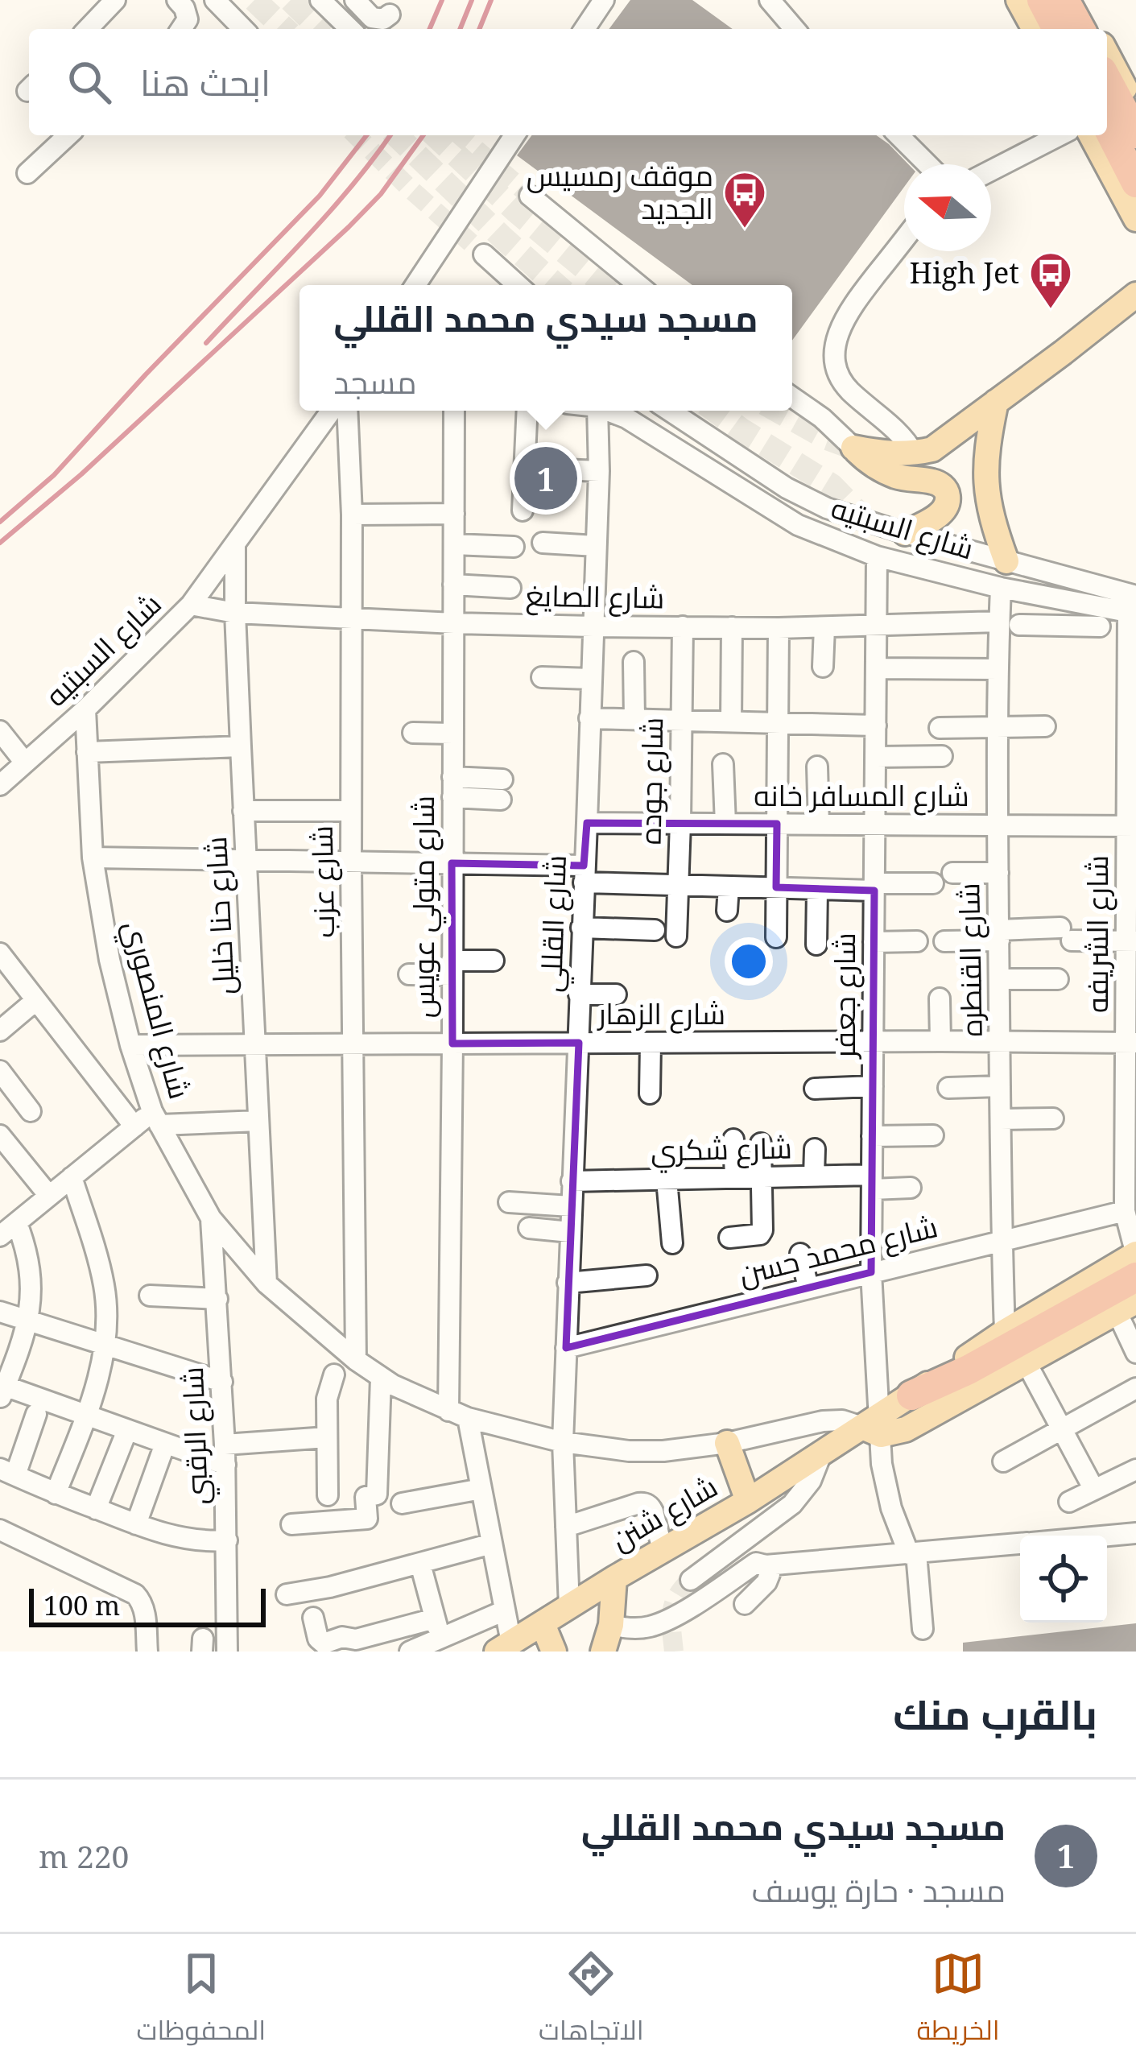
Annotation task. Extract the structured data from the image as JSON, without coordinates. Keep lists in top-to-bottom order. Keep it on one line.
{"streets":{"main road":["شارع شنن"],"street":["شارع السبتيه","شارع الصايغ","شارع جوده","شارع المسافر خانه","شارع عزب","شارع متولي عويس","شارع حنا خليل","شارع القللي","شارع الشريفه","شارع القنطره","شارع جعفر","شارع المنصوري","شارع الزهار","شارع شكري","شارع محمد حسن","شارع الرقبي"]},"crossings":[["شارع السبتيه","شارع الصايغ"],["شارع السبتيه","شارع حنا خليل"],["شارع السبتيه","شارع الشريفه"],["شارع السبتيه","شارع القنطره"],["شارع السبتيه","شارع جعفر"],["شارع السبتيه","شارع المنصوري"],["شارع الصايغ","شارع جوده"],["شارع الصايغ","شارع عزب"],["شارع الصايغ","شارع متولي عويس"],["شارع الصايغ","شارع حنا خليل"],["شارع الصايغ","شارع القللي"],["شارع الصايغ","شارع القنطره"],["شارع الصايغ","شارع جعفر"],["شارع جوده","شارع المسافر خانه"],["شارع المسافر خانه","شارع القللي"],["شارع المسافر خانه","شارع الشريفه"],["شارع المسافر خانه","شارع القنطره"],["شارع المسافر خانه","شارع جعفر"],["شارع عزب","شارع المنصوري"],["شارع عزب","شارع الزهار"],["شارع متولي عويس","شارع المنصوري"],["شارع متولي عويس","شارع الزهار"],["شارع متولي عويس","شارع شنن"],["شارع حنا خليل","شارع المنصوري"],["شارع حنا خليل","شارع الزهار"],["شارع القللي","شارع المنصوري"],["شارع القللي","شارع الزهار"],["شارع القللي","شارع شكري"],["شارع القللي","شارع محمد حسن"],["شارع القللي","شارع شنن"],["شارع الشريفه","شارع الزهار"],["شارع الشريفه","شارع محمد حسن"],["شارع القنطره","شارع الزهار"],["شارع القنطره","شارع محمد حسن"],["شارع جعفر","شارع المنصوري"],["شارع جعفر","شارع الزهار"],["شارع جعفر","شارع شكري"],["شارع جعفر","شارع محمد حسن"],["شارع جعفر","شارع شنن"],["شارع المنصوري","شارع الزهار"],["شارع المنصوري","شارع الرقبي"],["شارع المنصوري","شارع شنن"]],"places":{"bus stop":["موقف رمسيس الجديد","High Jet"]},"scale_bar":"100 m","north":"left","page":{"search":"ابحث هنا","popup":["مسجد سيدي محمد القللي","مسجد"],"pins":"1","scale":"100 m","heading":"بالقرب منك","list":[{"mark":"1","name":"مسجد سيدي محمد القللي","note":"مسجد · حارة يوسف","value":"220 m"}],"nav":["الخريطة","الاتجاهات","المحفوظات"]}}
